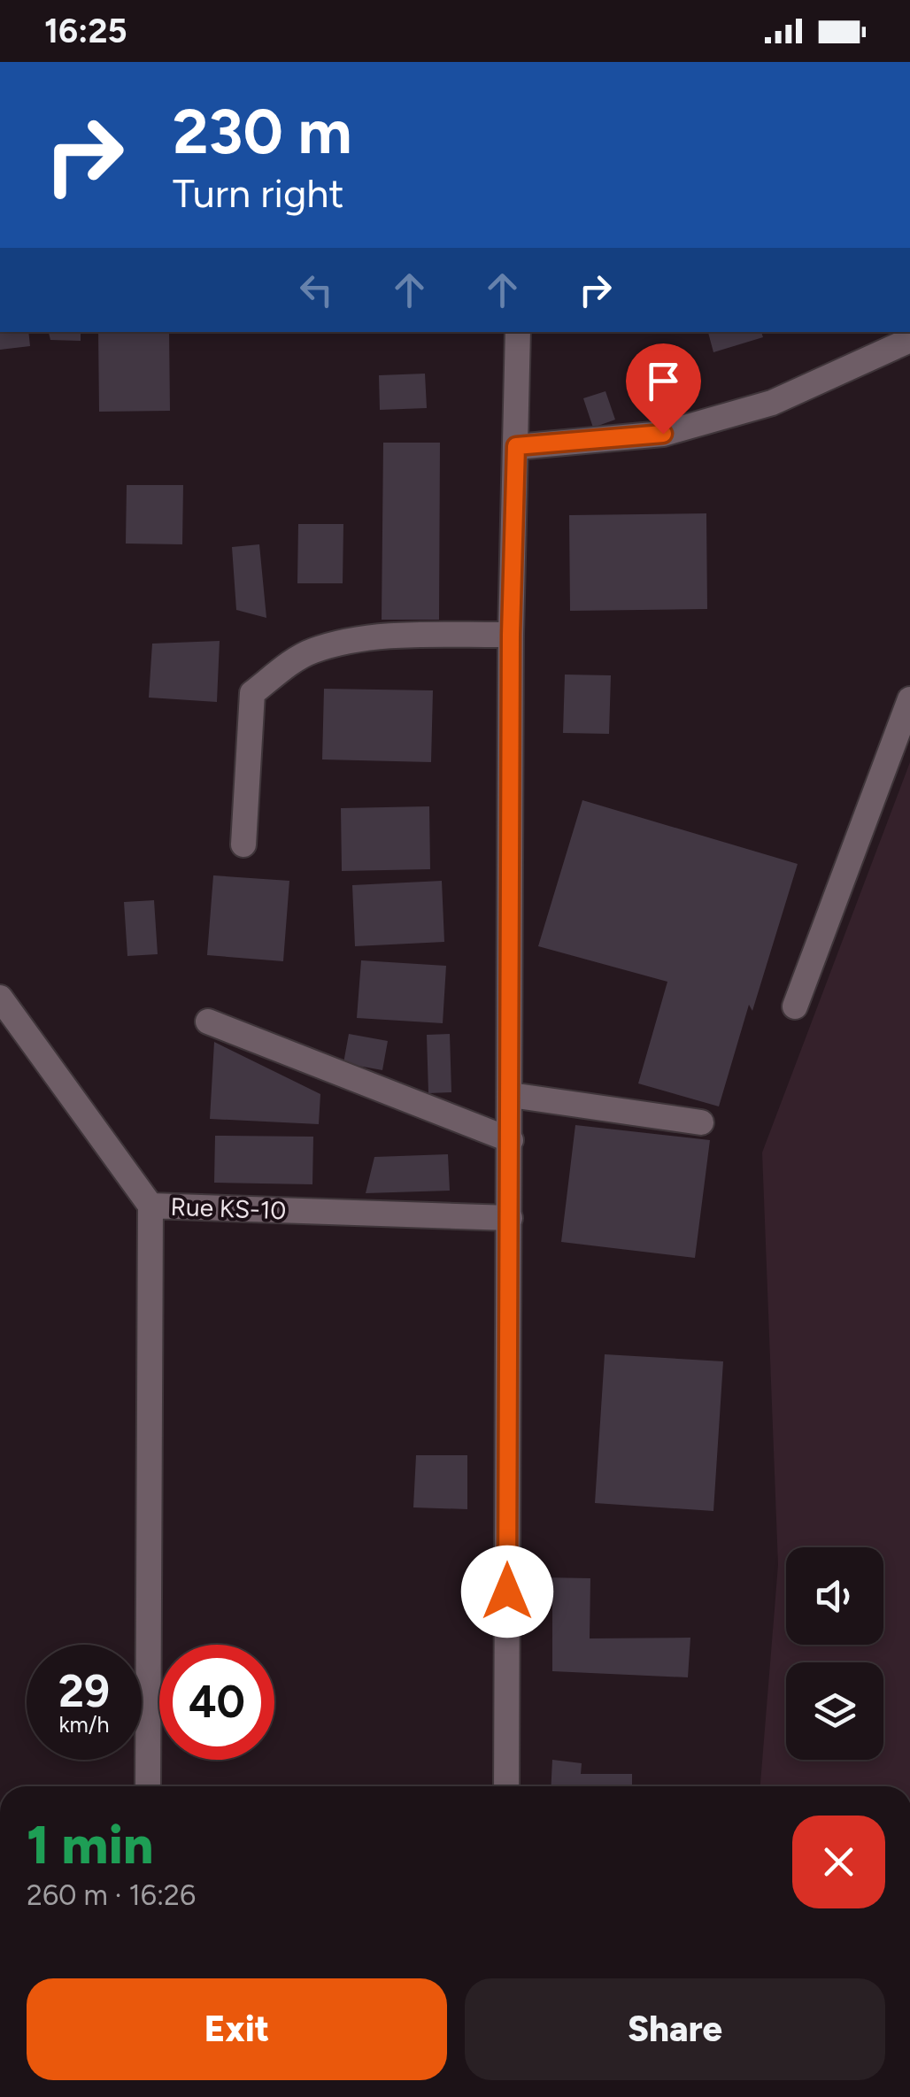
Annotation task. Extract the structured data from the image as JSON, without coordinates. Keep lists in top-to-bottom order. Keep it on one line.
{"streets":{"street":["Rue KS-10"]},"page":{"status":"16:25","turn":["230 m","Turn right"],"speed":"29 km/h","limit":"40","heading":["1 min","260 m · 16:26"],"buttons":["Exit","Share"]}}
